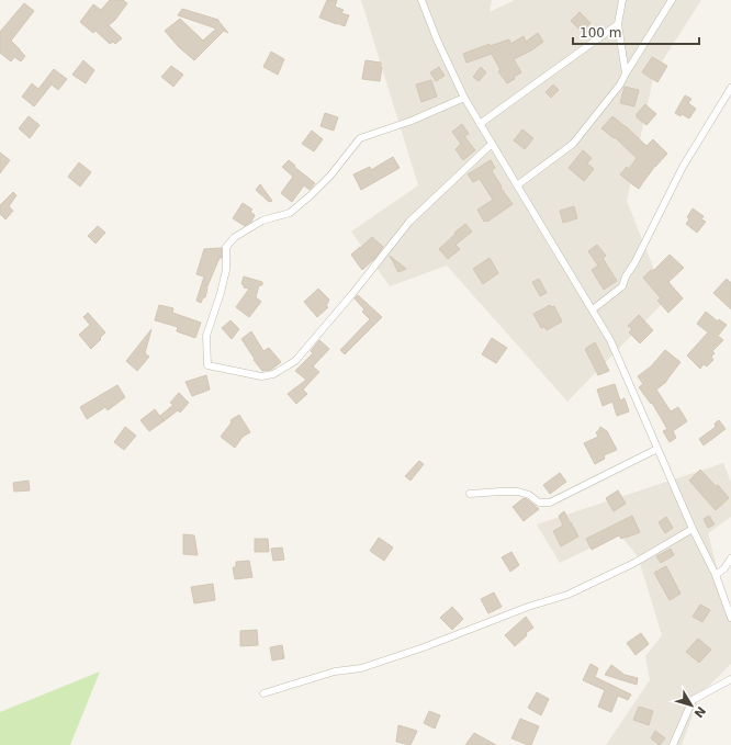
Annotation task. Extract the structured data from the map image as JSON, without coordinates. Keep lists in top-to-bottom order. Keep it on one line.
{"scale_bar":"100 m","north":"bottom right"}
